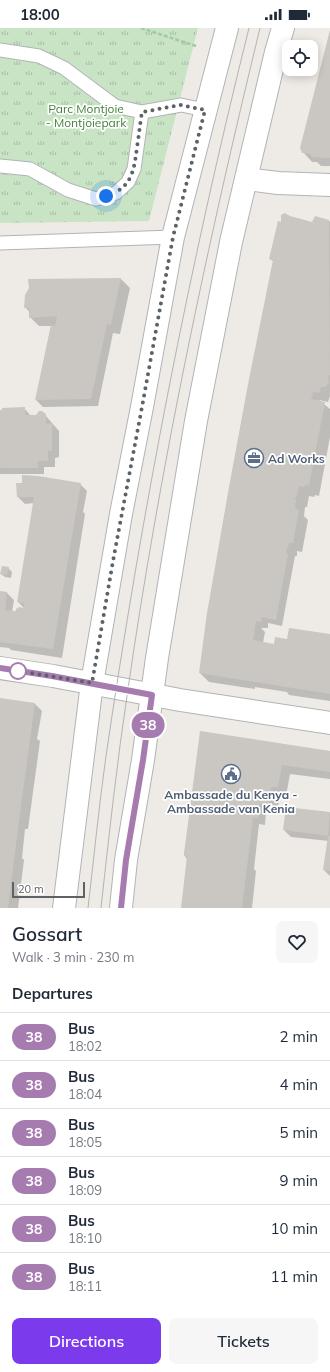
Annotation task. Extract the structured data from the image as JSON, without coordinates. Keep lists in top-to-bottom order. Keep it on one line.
{"parks":["Parc Montjoie - Montjoiepark"],"places":{"office":["Ad Works"],"public building":["Ambassade du Kenya - Ambassade van Kenia"]},"lines":["bus line 38"],"scale_bar":"20 m","page":{"status":"18:00","on_map":"38","scale":"20 m","heading":[["Gossart","Walk · 3 min · 230 m"],"Departures"],"list":[{"mark":"38","name":"Bus","note":"18:02","value":"2 min"},{"mark":"38","name":"Bus","note":"18:04","value":"4 min"},{"mark":"38","name":"Bus","note":"18:05","value":"5 min"},{"mark":"38","name":"Bus","note":"18:09","value":"9 min"},{"mark":"38","name":"Bus","note":"18:10","value":"10 min"},{"mark":"38","name":"Bus","note":"18:11","value":"11 min"}],"buttons":["Directions","Tickets"]}}
